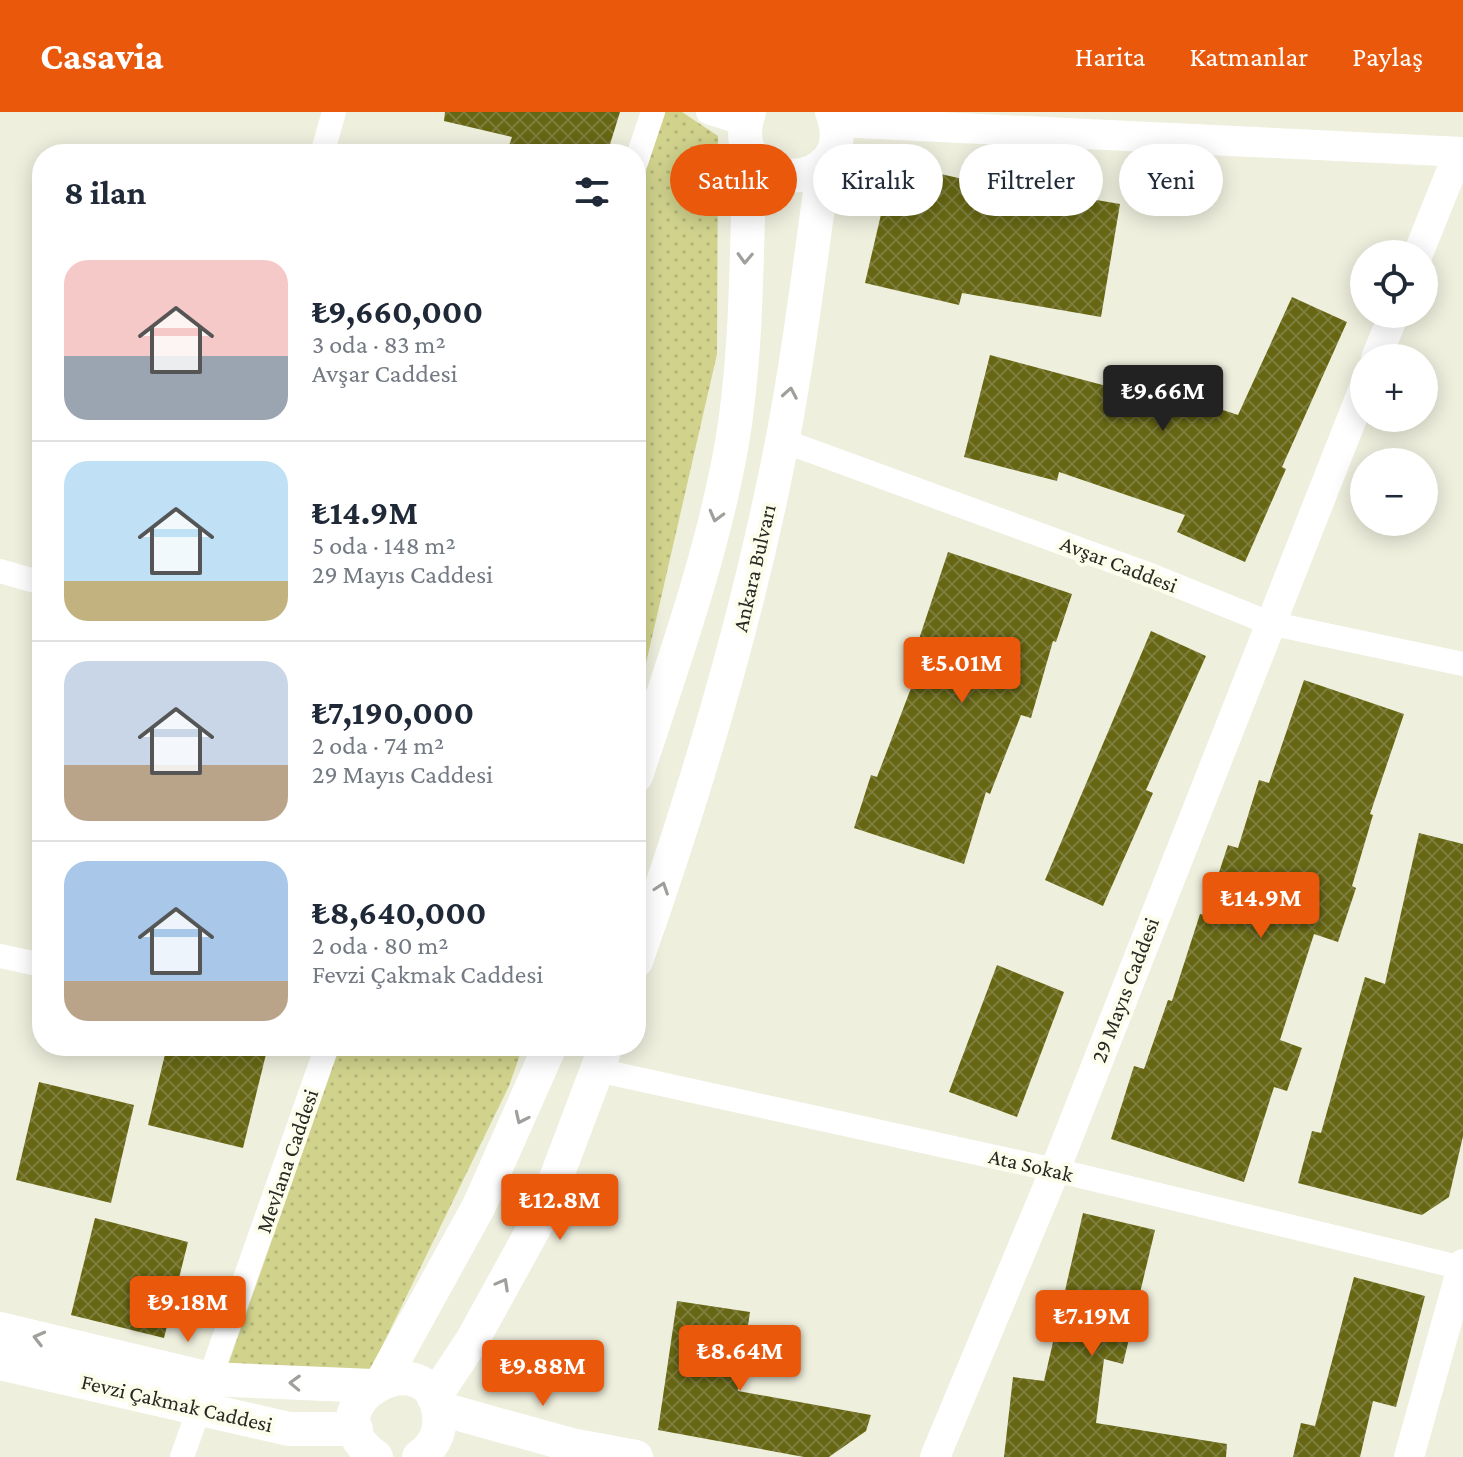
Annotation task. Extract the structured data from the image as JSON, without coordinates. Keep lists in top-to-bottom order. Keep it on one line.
{"streets":{"main road":["Ankara Bulvarı","Fevzi Çakmak Caddesi"],"street":["Avşar Caddesi","29 Mayıs Caddesi","Mevlana Caddesi","Ata Sokak"]},"crossings":[["Avşar Caddesi","Ankara Bulvarı"],["Avşar Caddesi","29 Mayıs Caddesi"],["29 Mayıs Caddesi","Ata Sokak"],["Mevlana Caddesi","Fevzi Çakmak Caddesi"]],"page":{"header":"Casavia","nav":["Harita","Katmanlar","Paylaş"],"chip":["Satılık","Kiralık","Filtreler","Yeni"],"heading":"8 ilan","map_buttons":["+","−"],"list":[{"name":"₺9,660,000","note":"3 oda · 83 m² · Avşar Caddesi"},{"name":"₺14.9M","note":"5 oda · 148 m² · 29 Mayıs Caddesi"},{"name":"₺7,190,000","note":"2 oda · 74 m² · 29 Mayıs Caddesi"},{"name":"₺8,640,000","note":"2 oda · 80 m² · Fevzi Çakmak Caddesi"}],"price":["₺9.66M","₺5.01M","₺14.9M","₺12.8M","₺9.18M","₺7.19M","₺8.64M","₺9.88M"]}}
